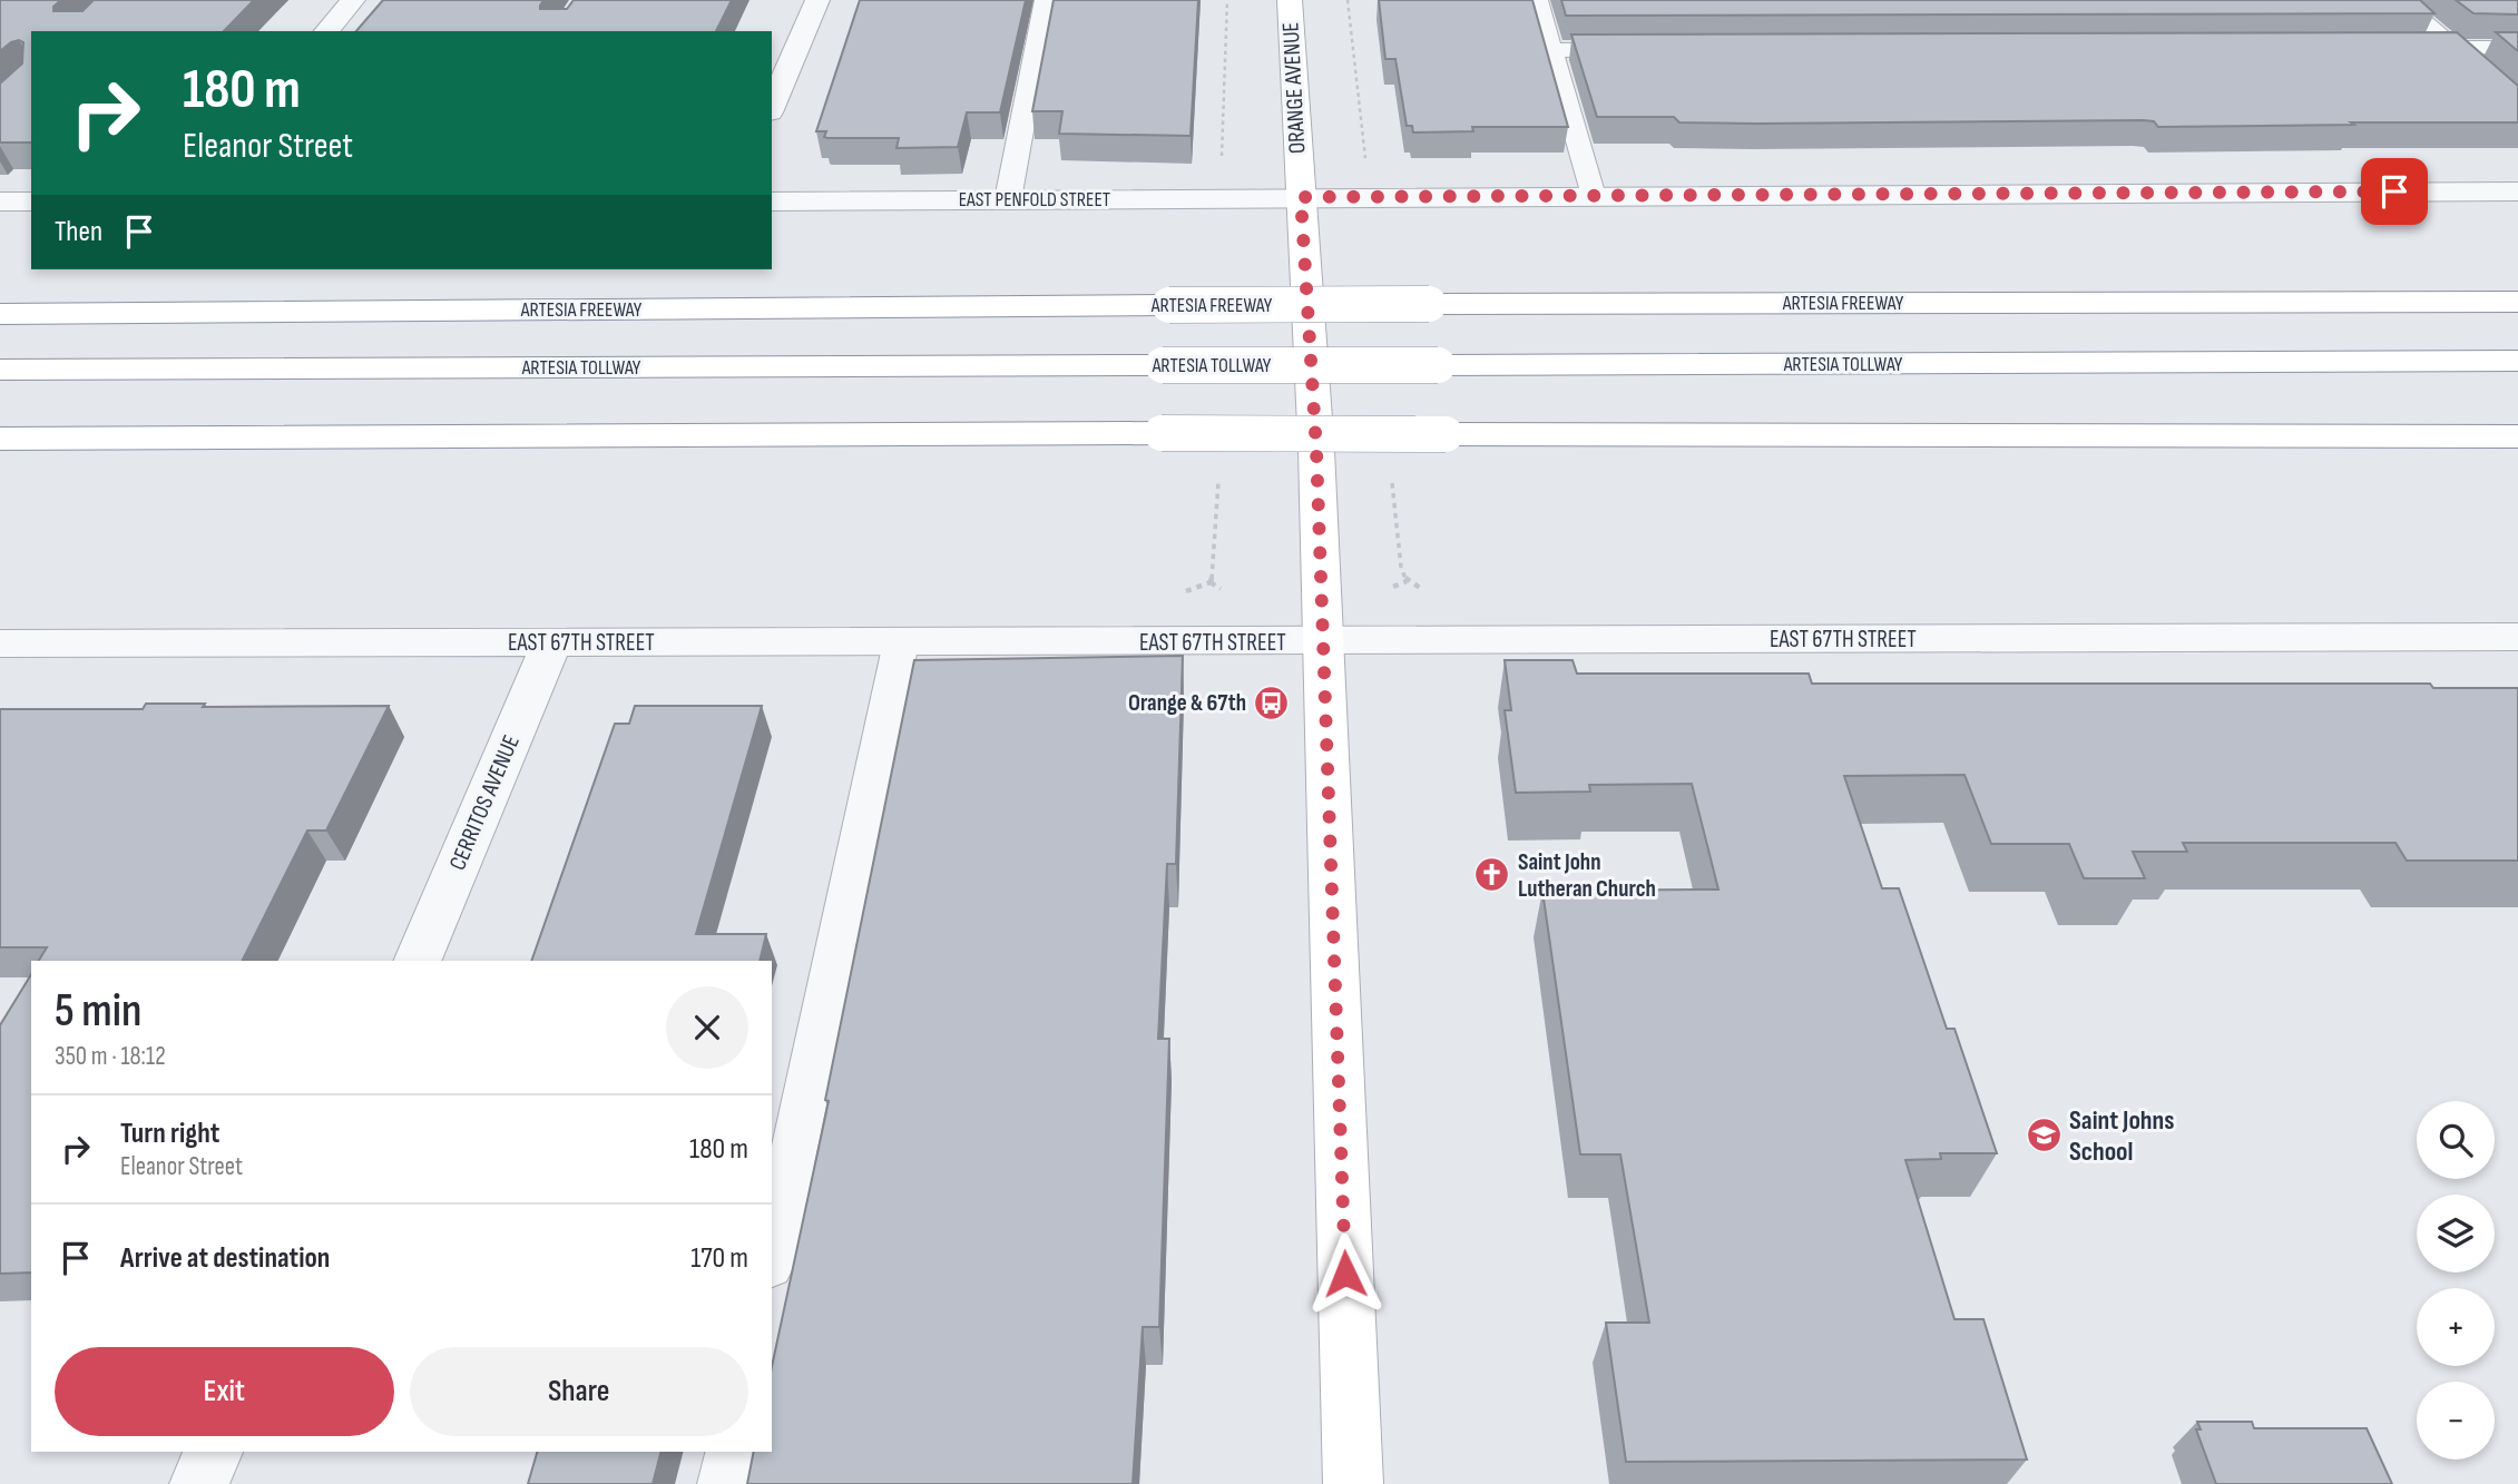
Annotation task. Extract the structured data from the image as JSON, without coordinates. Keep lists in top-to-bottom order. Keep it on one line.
{"streets":{"main road":["ORANGE AVENUE","ARTESIA FREEWAY","ARTESIA TOLLWAY"],"street":["EAST PENFOLD STREET","EAST 67TH STREET","CERRITOS AVENUE"]},"crossings":[["ORANGE AVENUE","EAST PENFOLD STREET"],["ORANGE AVENUE","EAST 67TH STREET"],["EAST 67TH STREET","CERRITOS AVENUE"]],"places":{"bus stop":["Orange & 67th"],"church":["Saint John Lutheran Church"],"school or university":["Saint Johns School"]},"page":{"turn":["180 m","Eleanor Street"],"then":"Then","heading":["5 min","350 m · 18:12"],"list":[{"name":"Turn right","note":"Eleanor Street","value":"180 m"},{"name":"Arrive at destination","value":"170 m"}],"map_buttons":["+","−"],"buttons":["Exit","Share"]}}
